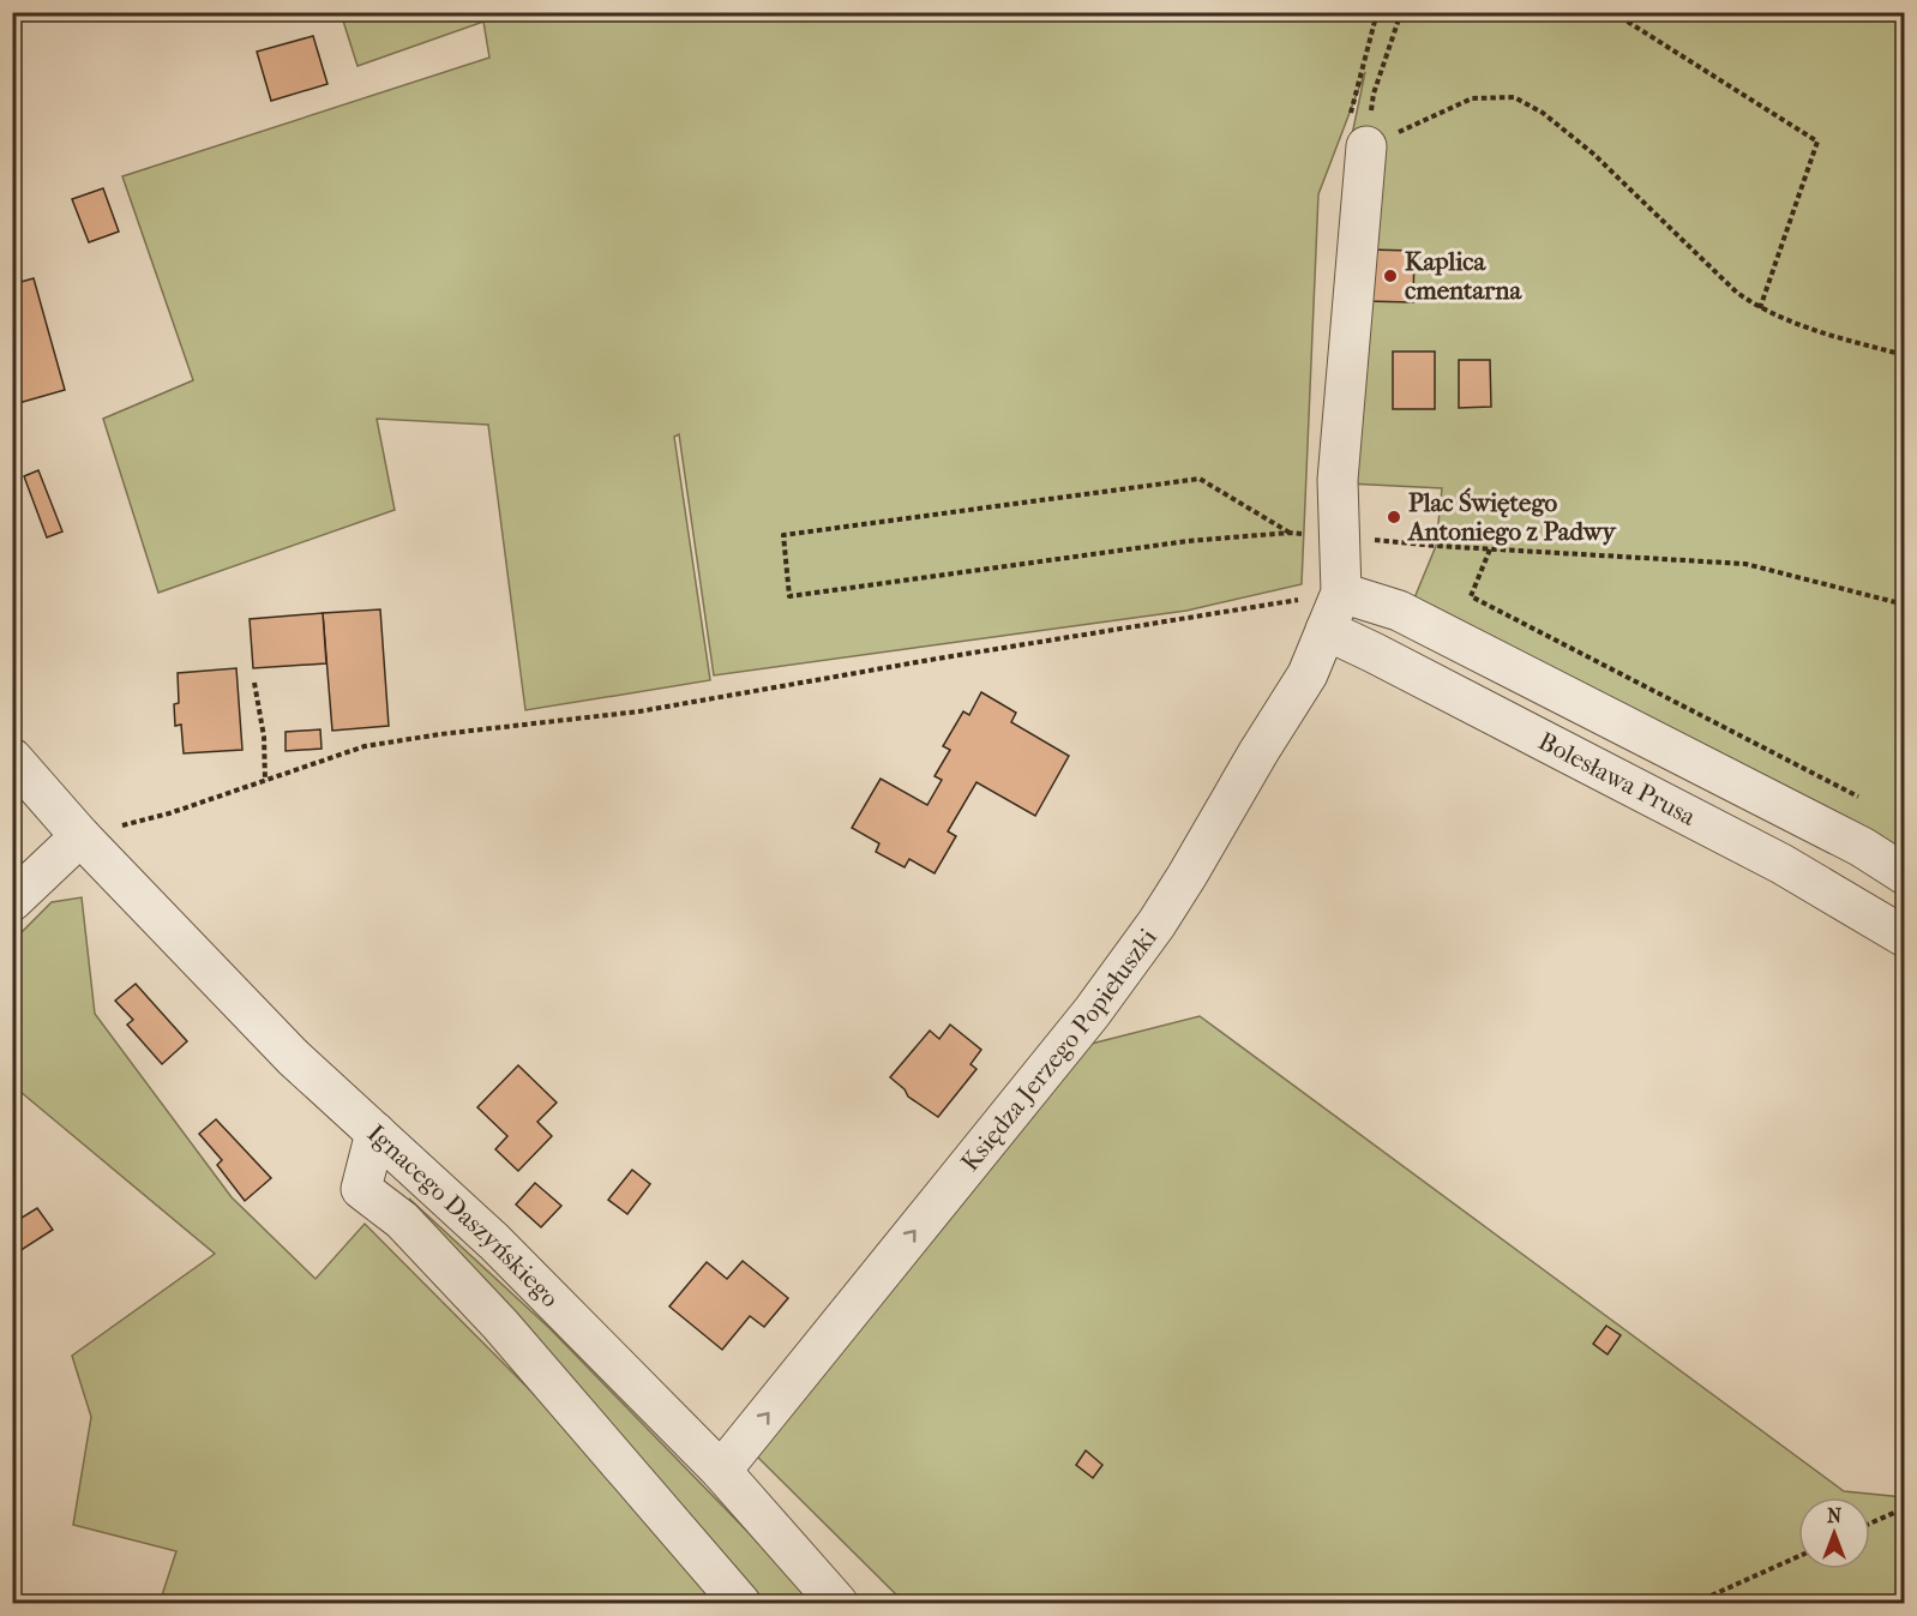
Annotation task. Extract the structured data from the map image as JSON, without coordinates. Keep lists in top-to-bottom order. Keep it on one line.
{"streets":{"street":["Bolesława Prusa","Księdza Jerzego Popiełuszki","Ignacego Daszyńskiego"]},"crossings":[["Bolesława Prusa","Księdza Jerzego Popiełuszki"],["Księdza Jerzego Popiełuszki","Ignacego Daszyńskiego"]],"one_way":["Księdza Jerzego Popiełuszki"],"places":["Kaplica cmentarna","Plac Świętego Antoniego z Padwy"],"north":"top"}
